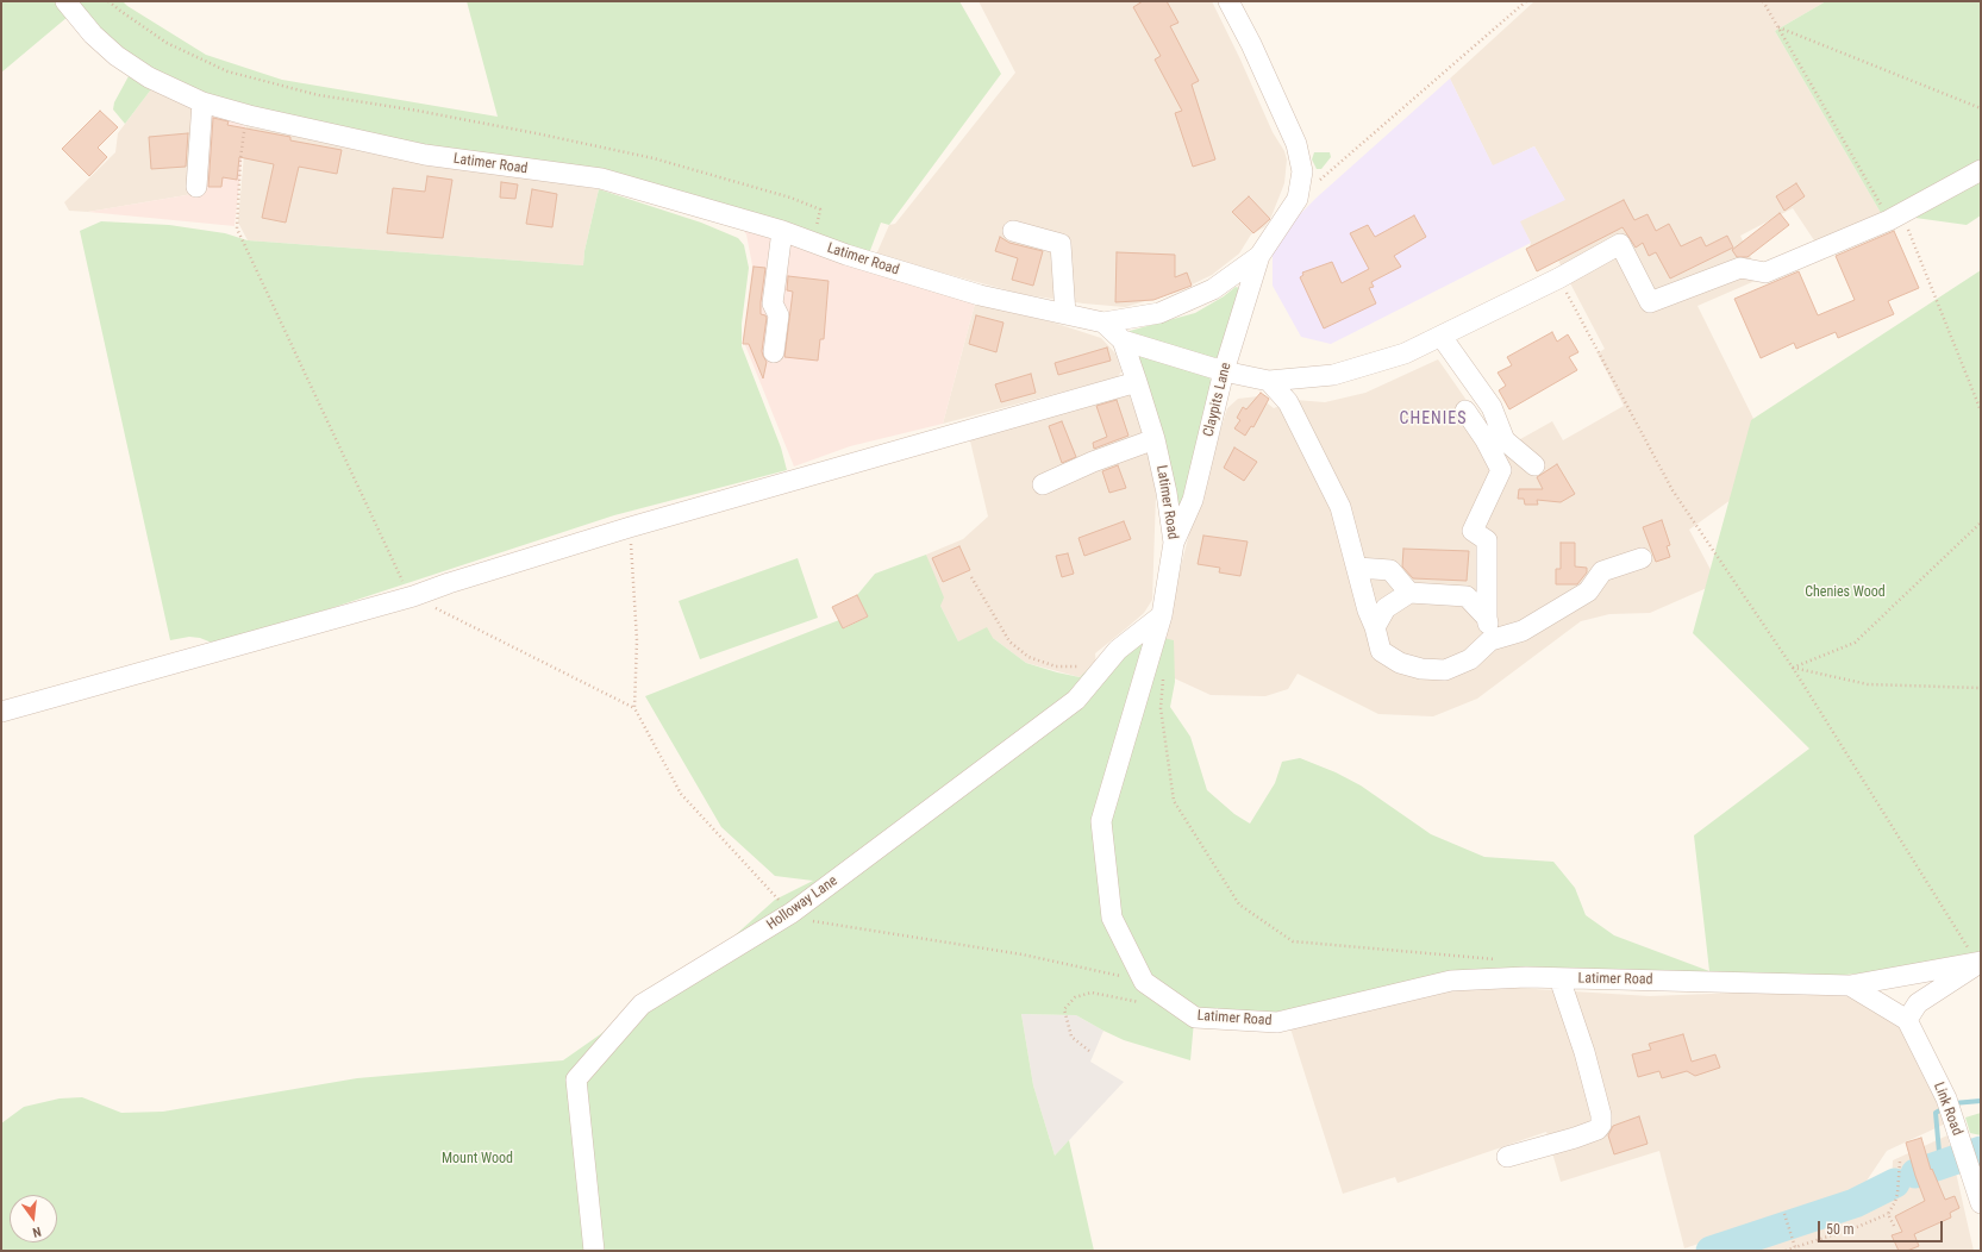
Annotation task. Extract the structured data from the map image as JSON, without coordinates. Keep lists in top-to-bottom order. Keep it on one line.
{"streets":{"street":["Latimer Road","Claypits Lane","Holloway Lane","Link Road"]},"crossings":[["Latimer Road","Claypits Lane"],["Latimer Road","Holloway Lane"]],"districts":["CHENIES"],"parks":["Chenies Wood","Mount Wood"],"scale_bar":"50 m","north":"bottom"}
